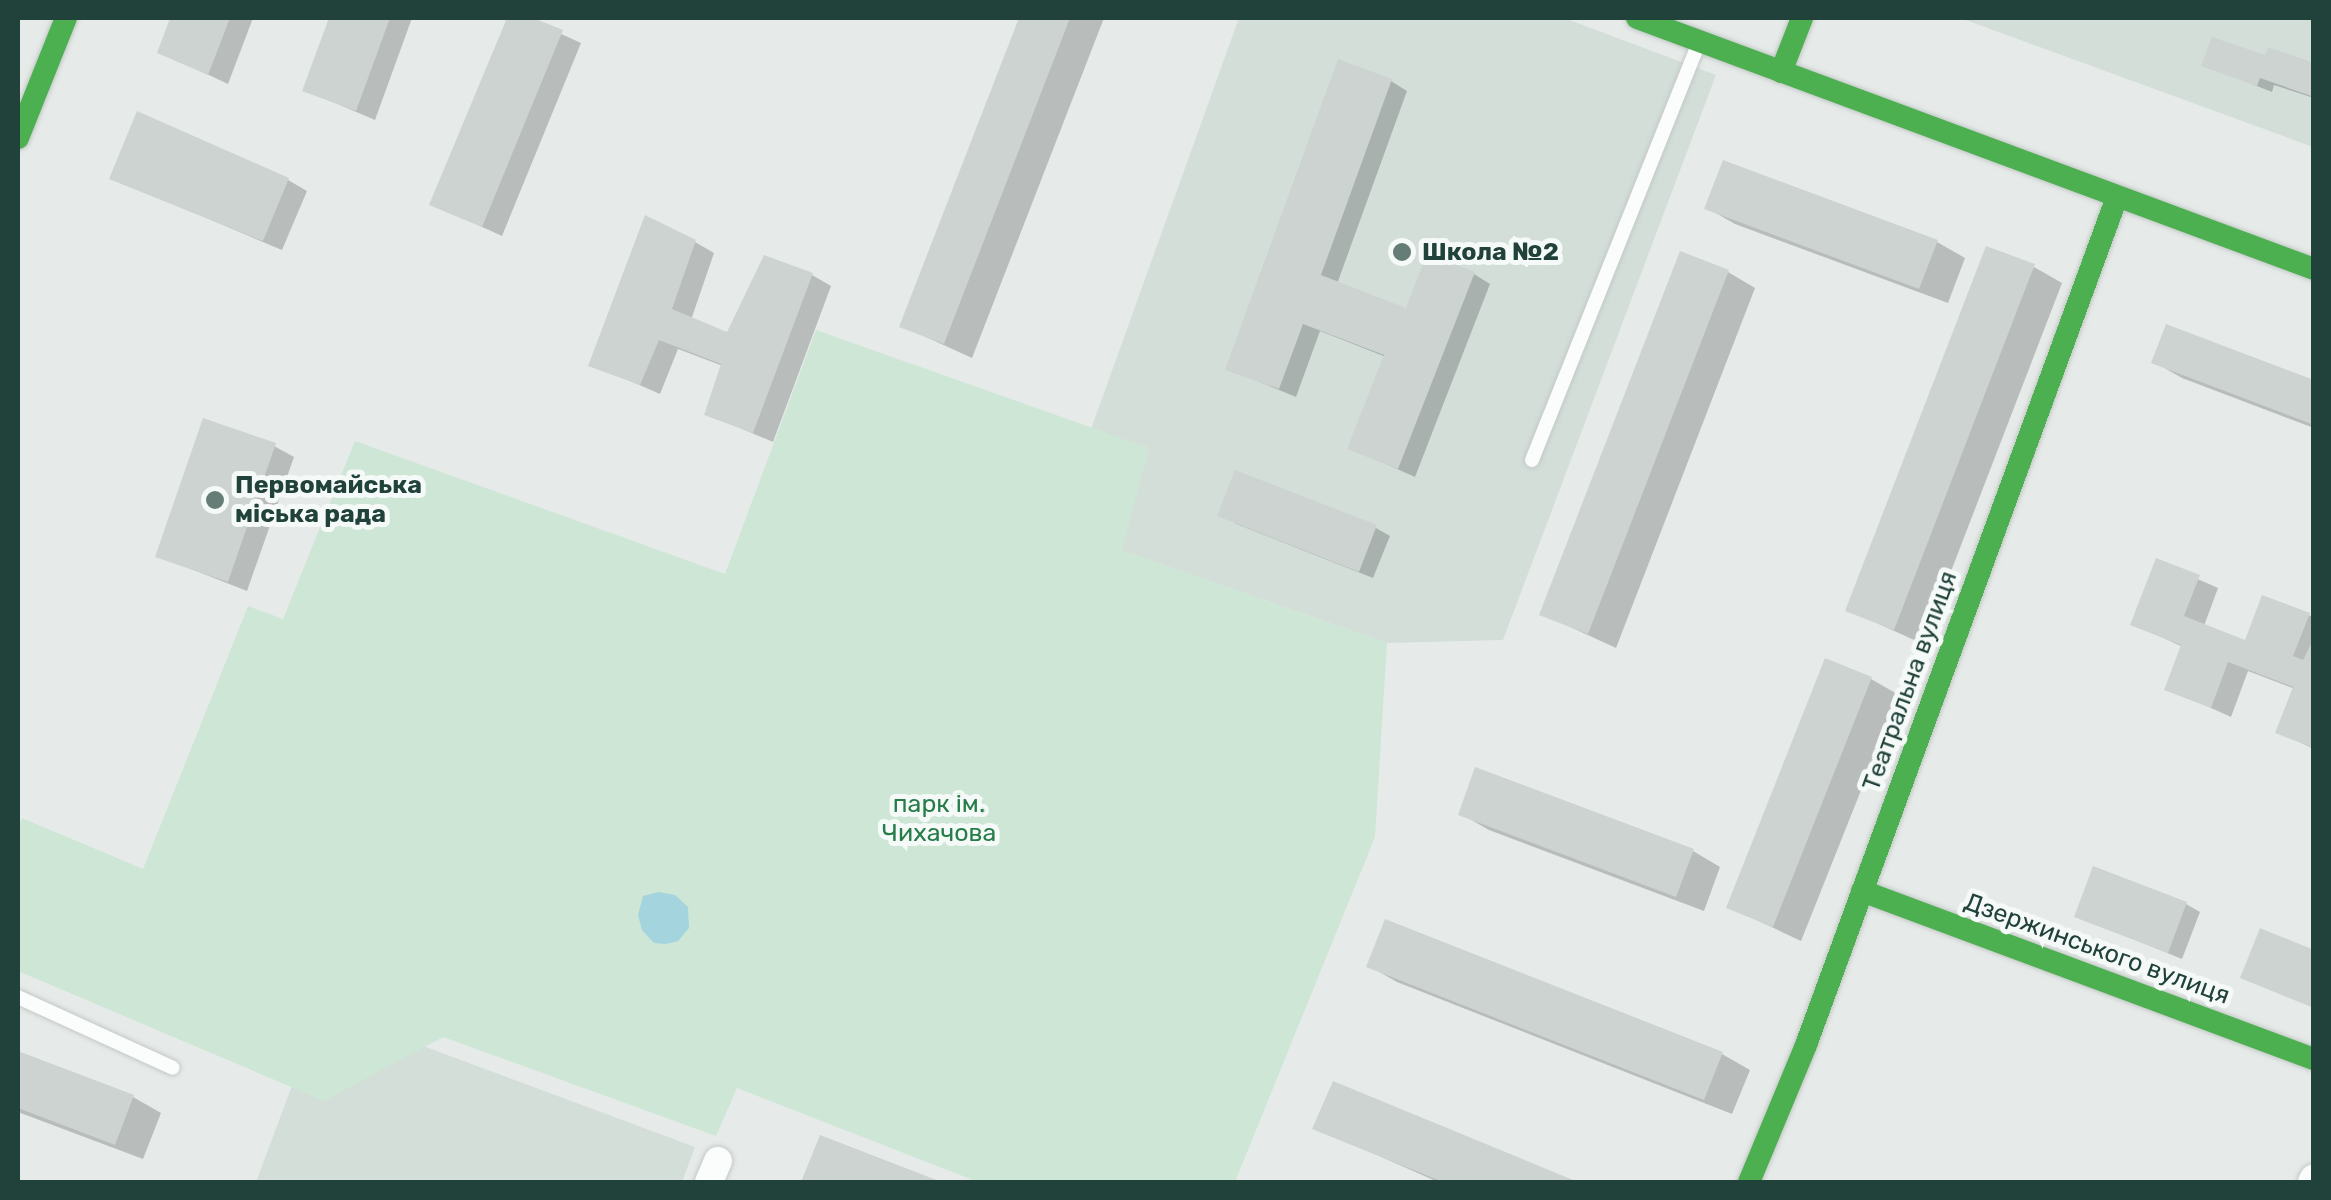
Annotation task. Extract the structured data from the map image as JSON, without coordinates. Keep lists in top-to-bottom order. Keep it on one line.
{"streets":{"street":["Театральна вулиця","Дзержинського вулиця"]},"crossings":[["Театральна вулиця","Дзержинського вулиця"]],"parks":["парк ім. Чихачова"],"places":["Школа №2","Первомайська міська рада"]}
